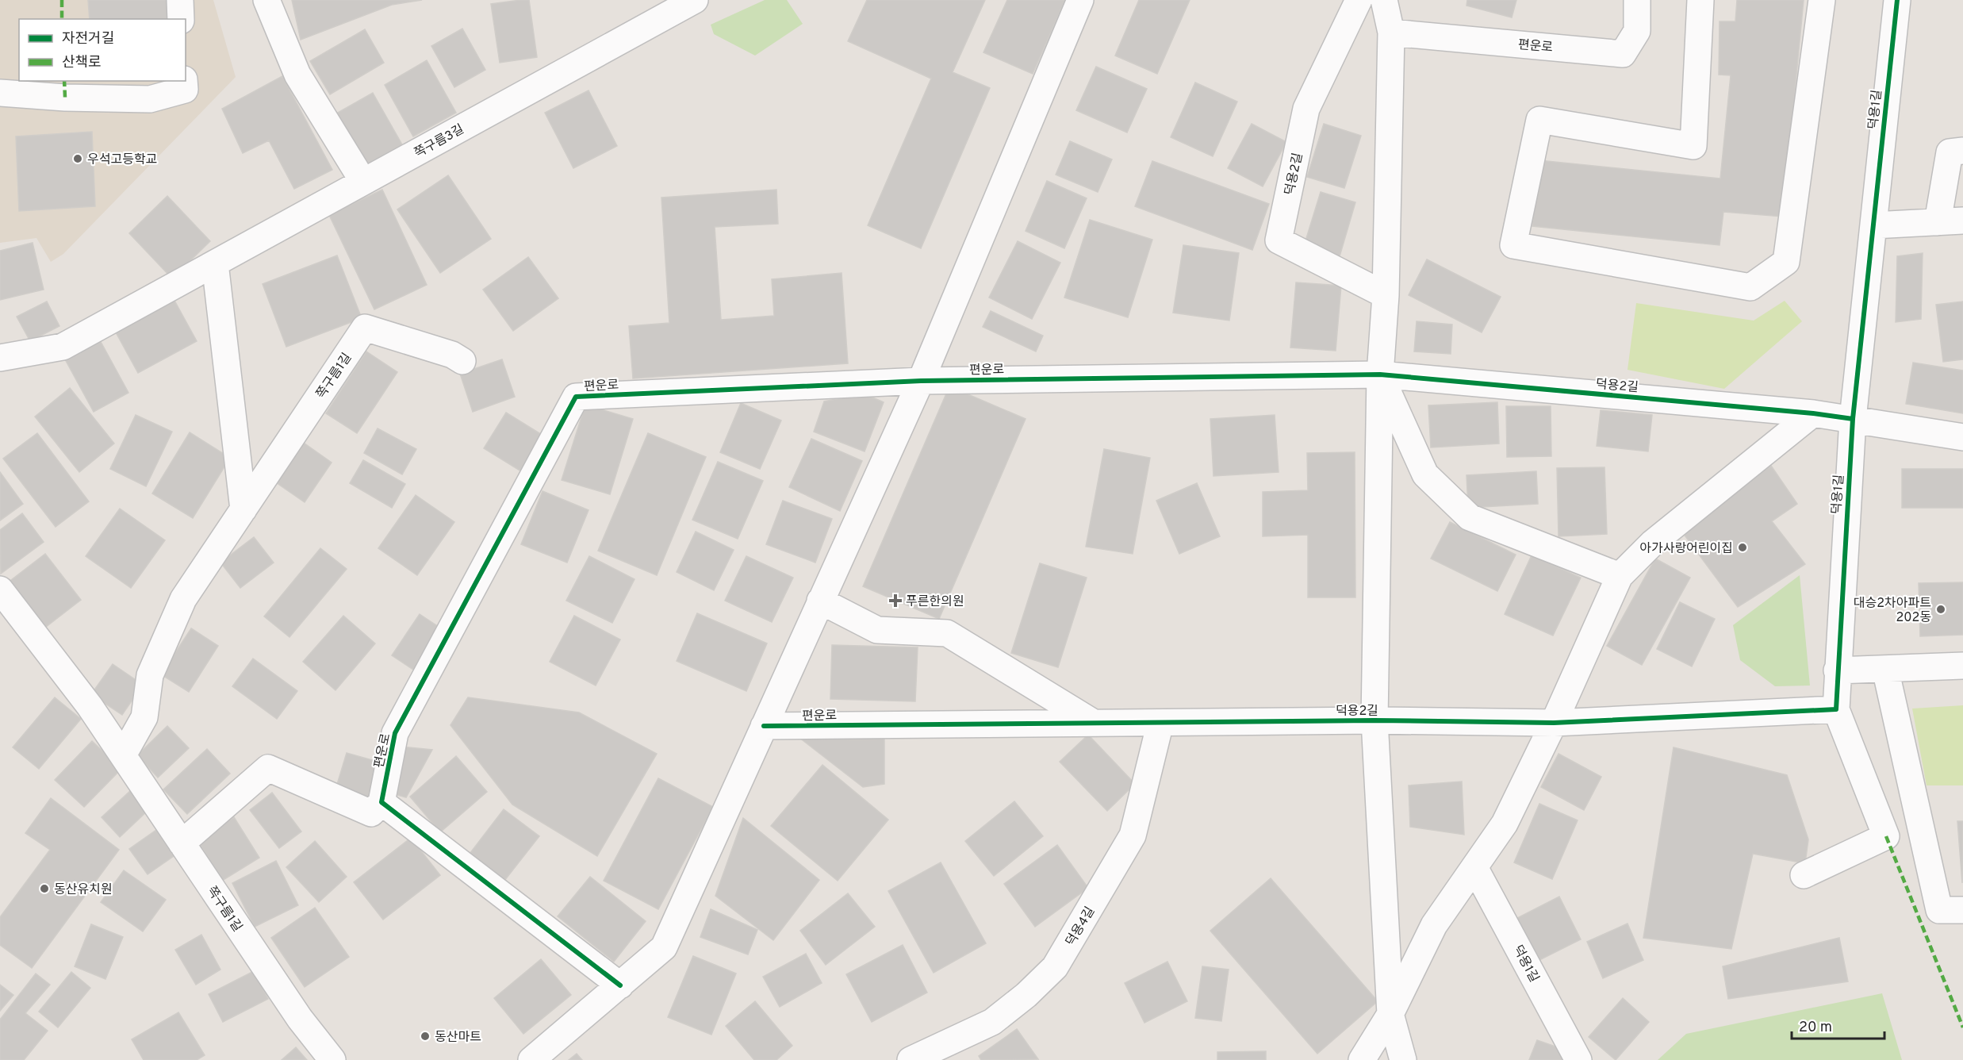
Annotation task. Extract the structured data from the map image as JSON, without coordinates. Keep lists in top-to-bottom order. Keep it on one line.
{"streets":{"street":["편운로","덕용1길","쪽구름3길","덕용2길","쪽구름1길","덕용4길"]},"crossings":[["편운로","덕용2길"],["편운로","덕용4길"],["덕용1길","덕용2길"],["덕용2길","덕용4길"]],"places":{"other":["우석고등학교","아가사랑어린이집","대승2차아파트 202동","동산유치원","동산마트"],"health":["푸른한의원"]},"legend":["자전거길","산책로"],"scale_bar":"20 m"}
